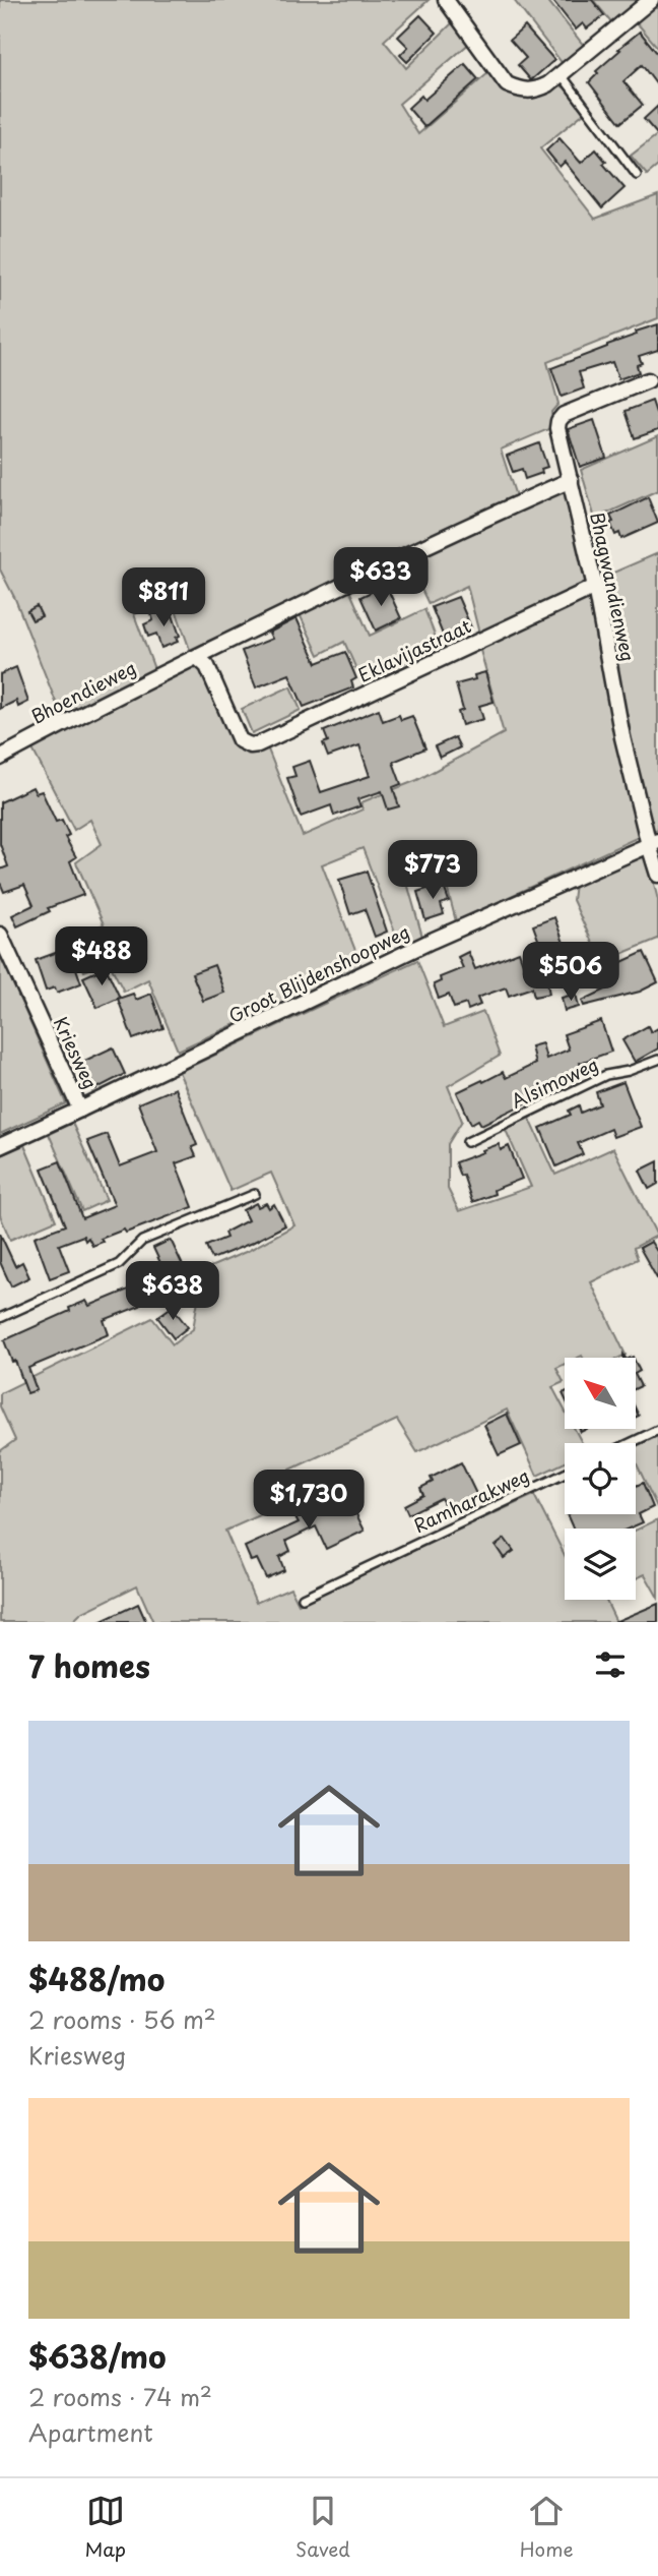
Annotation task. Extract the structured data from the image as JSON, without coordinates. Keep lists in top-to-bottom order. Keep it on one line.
{"streets":{"street":["Bhagwandienweg","Eklavijastraat","Bhoendieweg","Groot Blijdenshoopweg","Kriesweg"],"lane":["Alsimoweg","Ramharakweg"]},"crossings":[["Bhagwandienweg","Eklavijastraat"],["Bhagwandienweg","Bhoendieweg"],["Bhagwandienweg","Groot Blijdenshoopweg"],["Eklavijastraat","Bhoendieweg"],["Groot Blijdenshoopweg","Kriesweg"]],"north":"top left","page":{"price":["$633","$811","$773","$488","$506","$638","$1,730"],"heading":"7 homes","list":[{"name":"$488/mo","note":"2 rooms · 56 m² · Kriesweg"},{"name":"$638/mo","note":"2 rooms · 74 m² · Apartment"}],"tabs":["Map","Saved","Home"]}}
